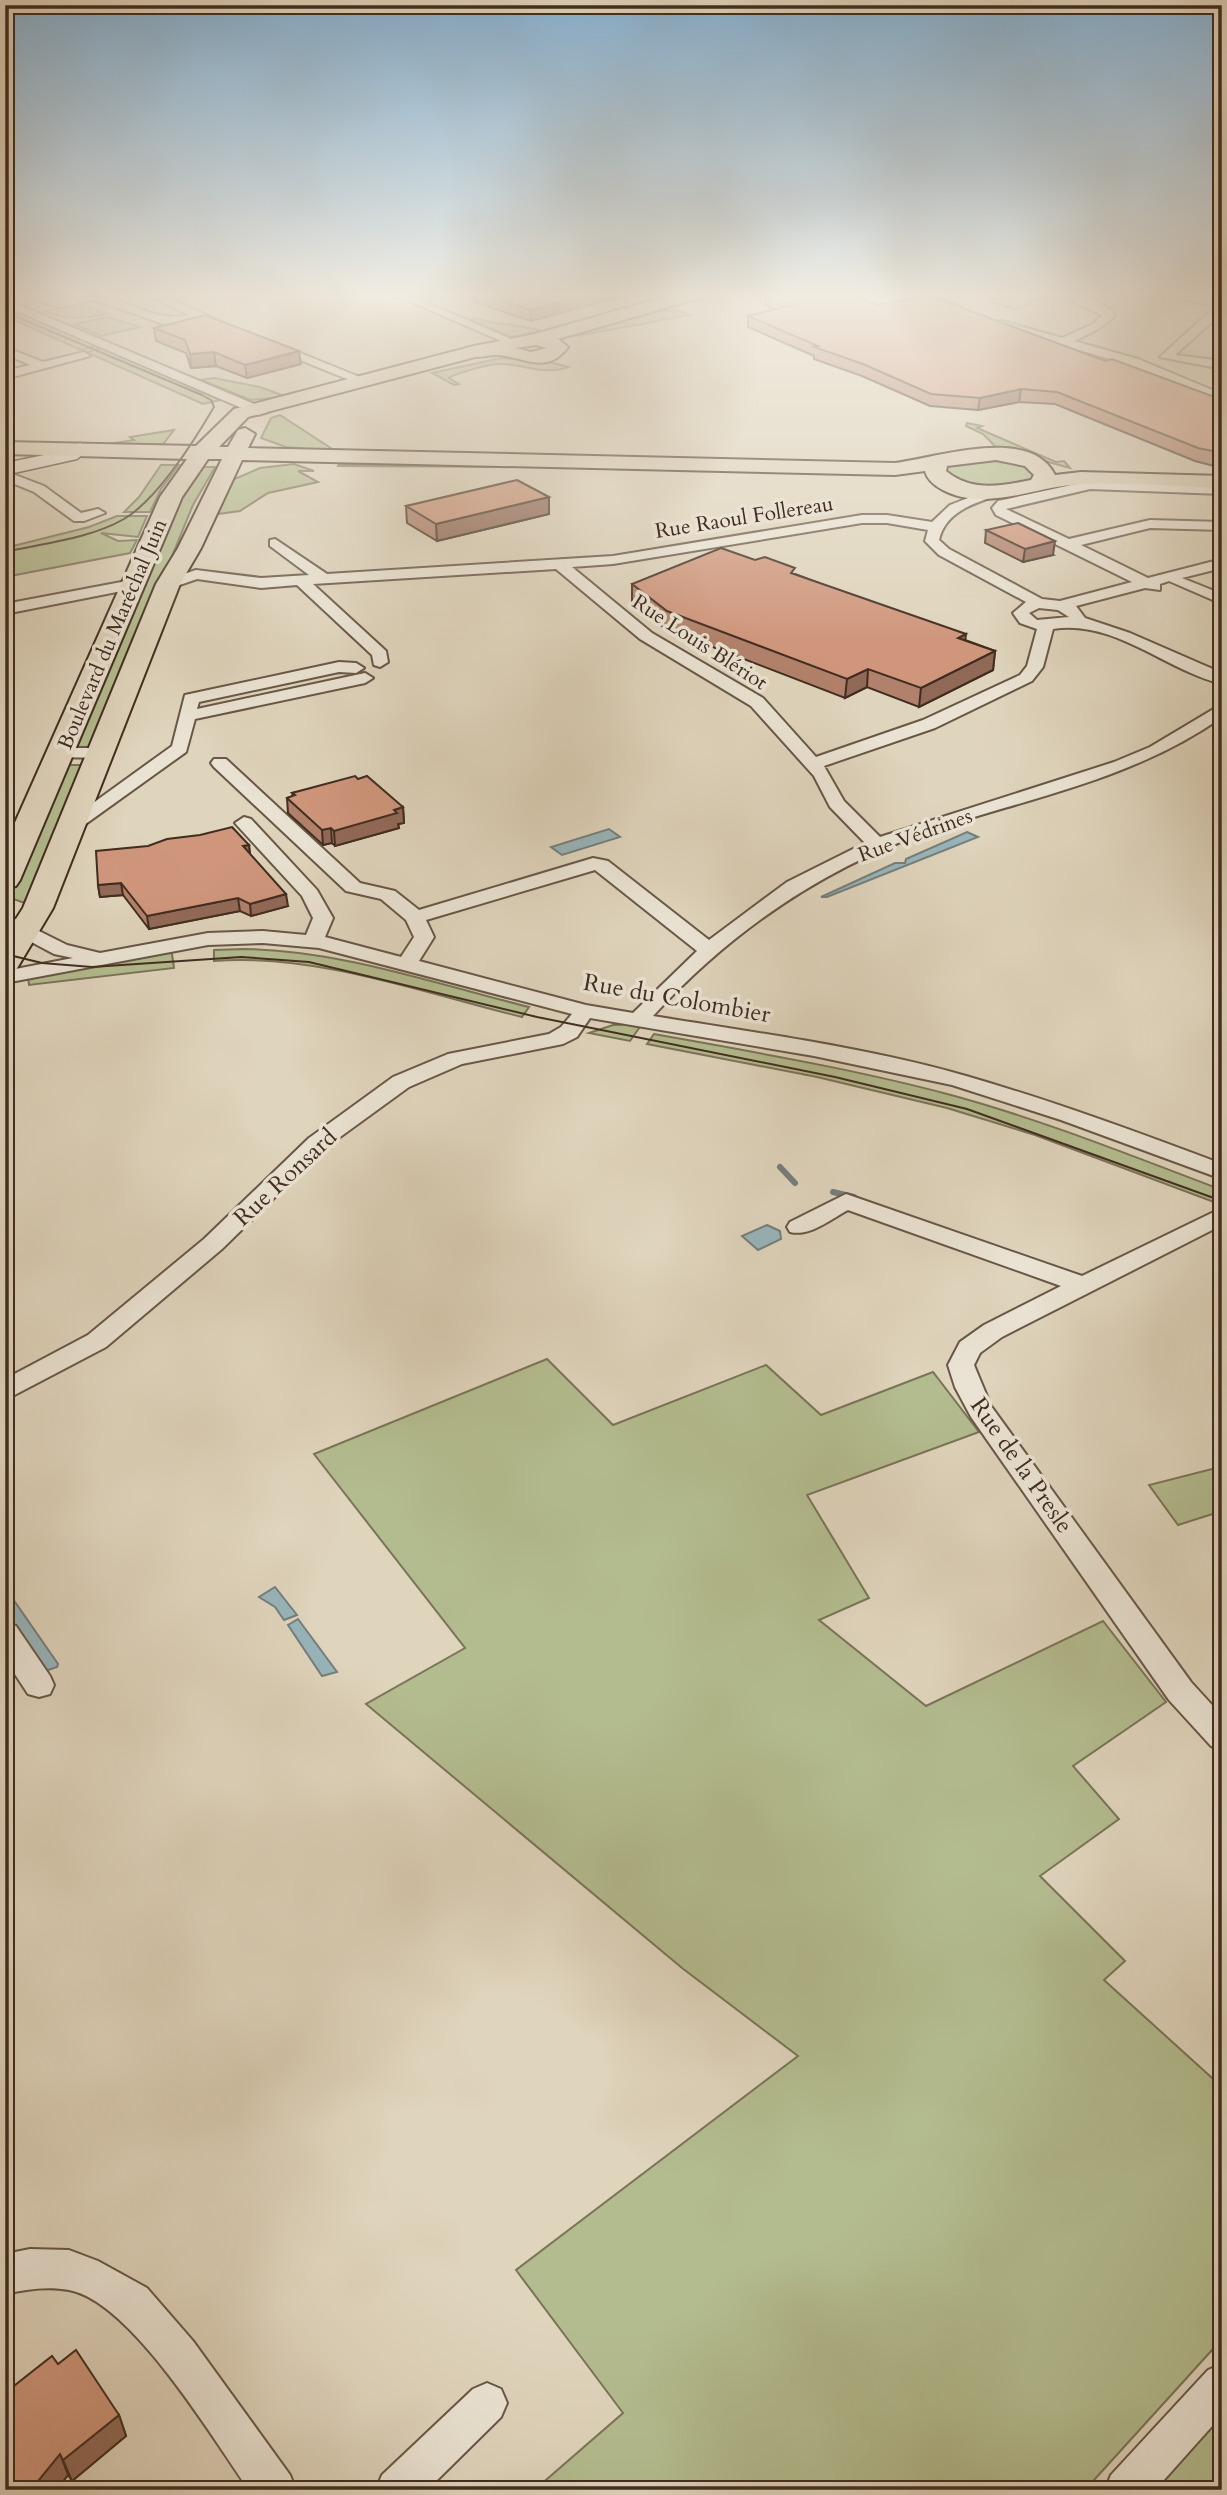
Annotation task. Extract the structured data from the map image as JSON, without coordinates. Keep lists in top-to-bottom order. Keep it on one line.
{"streets":{"main road":["Boulevard du Maréchal Juin"],"street":["Rue Raoul Follereau","Rue Louis Blériot","Rue Védrines","Rue du Colombier","Rue Ronsard","Rue de la Presle"]},"crossings":[["Rue Raoul Follereau","Rue Louis Blériot"],["Boulevard du Maréchal Juin","Rue du Colombier"],["Rue Louis Blériot","Rue Védrines"],["Rue Védrines","Rue du Colombier"],["Rue du Colombier","Rue Ronsard"]]}
